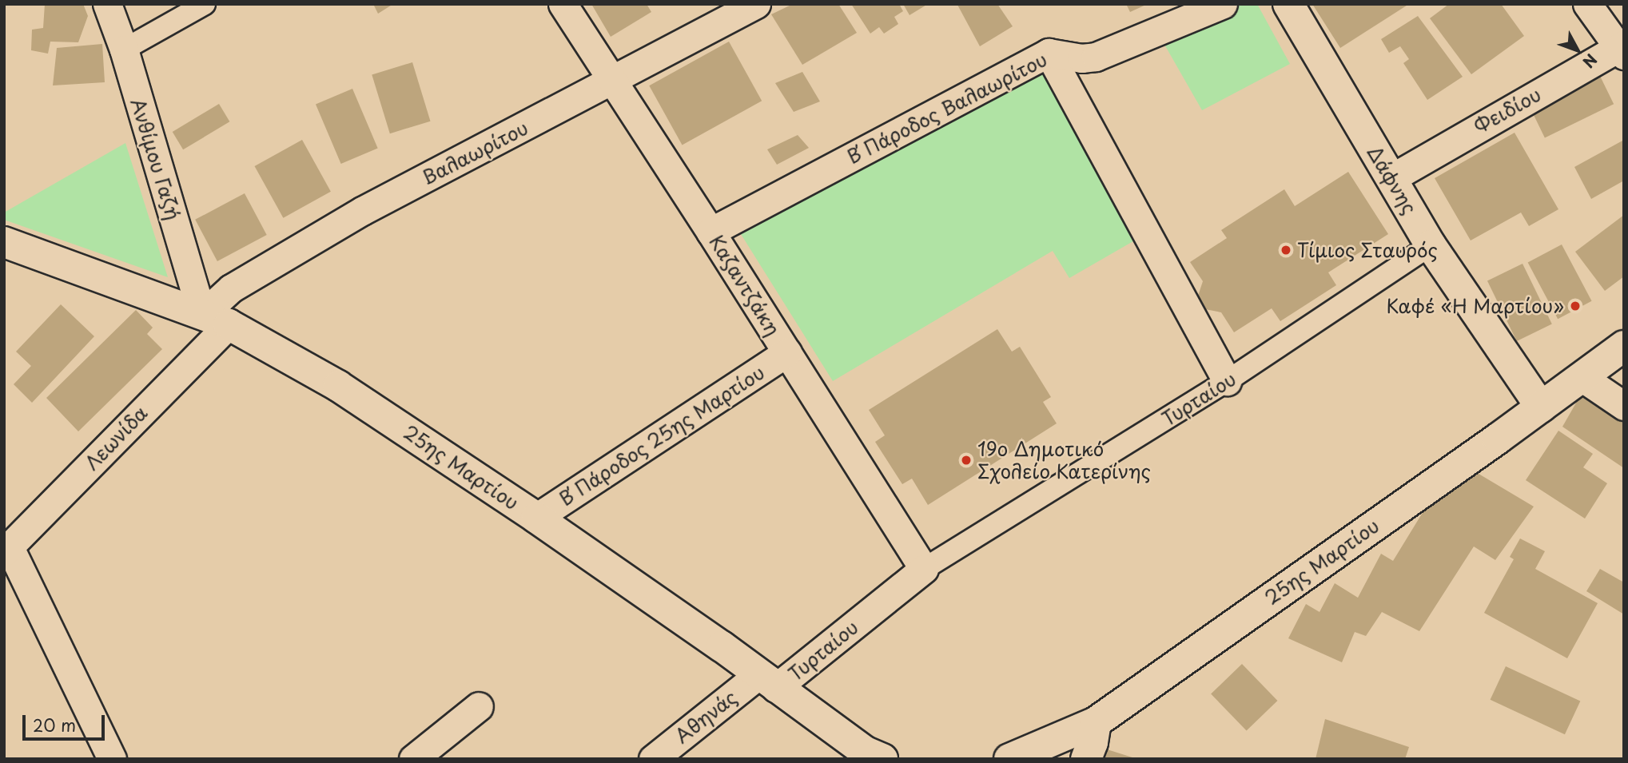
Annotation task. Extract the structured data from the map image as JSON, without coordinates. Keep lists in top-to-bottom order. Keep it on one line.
{"streets":{"street":["Β΄ Πάροδος Βαλαωρίτου","Φειδίου","Βαλαωρίτου","Ανθίμου Γαζή","Δάφνης","Καζαντζάκη","Τυρταίου","Β΄ Πάροδος 25ης Μαρτίου","Λεωνίδα","25ης Μαρτίου","Αθηνάς"]},"crossings":[["Β΄ Πάροδος Βαλαωρίτου","Καζαντζάκη"],["Φειδίου","Δάφνης"],["Βαλαωρίτου","Ανθίμου Γαζή"],["Βαλαωρίτου","Καζαντζάκη"],["Βαλαωρίτου","Λεωνίδα"],["Βαλαωρίτου","25ης Μαρτίου"],["Ανθίμου Γαζή","Λεωνίδα"],["Ανθίμου Γαζή","25ης Μαρτίου"],["Δάφνης","Τυρταίου"],["Δάφνης","25ης Μαρτίου"],["Καζαντζάκη","Τυρταίου"],["Καζαντζάκη","Β΄ Πάροδος 25ης Μαρτίου"],["Τυρταίου","25ης Μαρτίου"],["Τυρταίου","Αθηνάς"],["Β΄ Πάροδος 25ης Μαρτίου","25ης Μαρτίου"],["Λεωνίδα","25ης Μαρτίου"],["25ης Μαρτίου","Αθηνάς"]],"places":["Τίμιος Σταυρός","Καφέ «Η Μαρτίου»","19ο Δημοτικό Σχολείο Κατερίνης"],"scale_bar":"20 m","north":"bottom right"}
